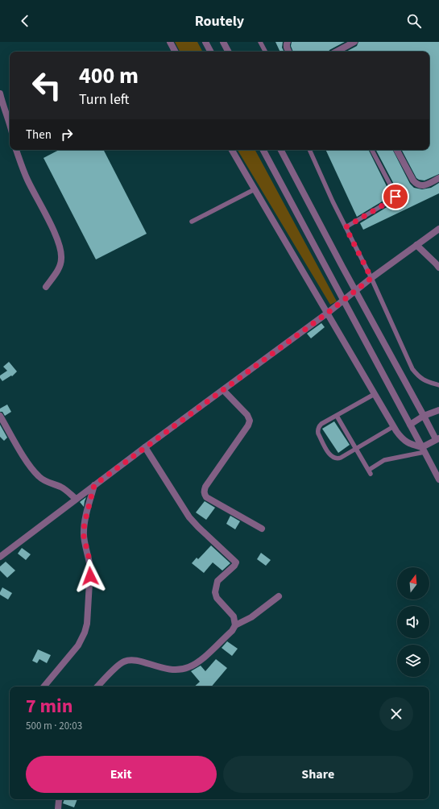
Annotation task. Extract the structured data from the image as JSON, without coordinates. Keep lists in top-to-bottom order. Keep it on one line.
{"north":"top","page":{"header":"Routely","turn":["400 m","Turn left"],"then":"Then","heading":["7 min","500 m · 20:03"],"buttons":["Exit","Share"]}}
